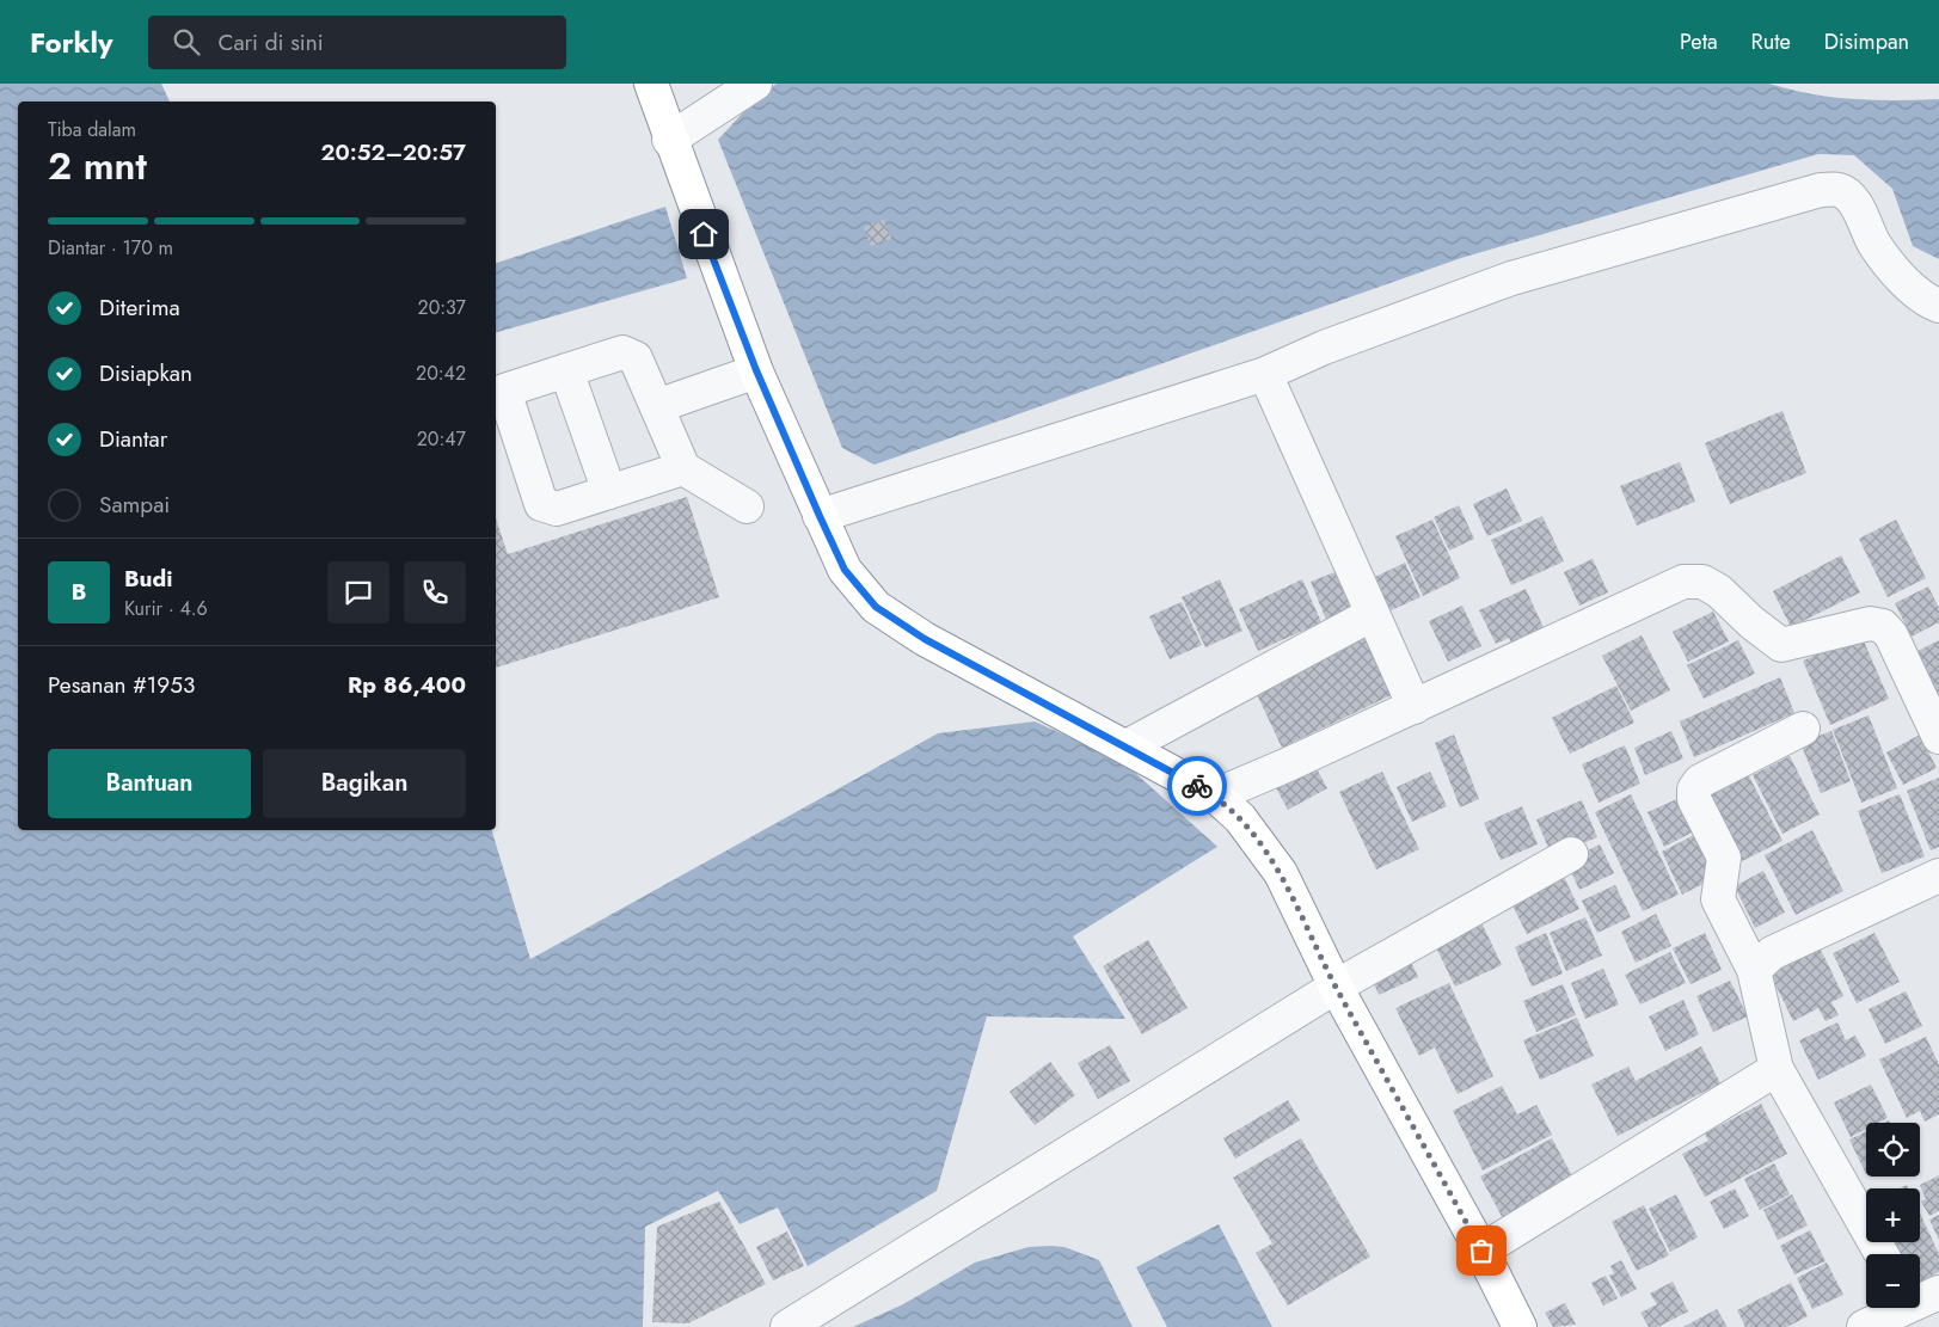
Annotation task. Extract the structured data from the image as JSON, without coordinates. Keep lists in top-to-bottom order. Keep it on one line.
{"page":{"header":"Forkly","search":"Cari di sini","nav":["Peta","Rute","Disimpan"],"heading":["2 mnt","Tiba dalam","20:52–20:57"],"panel":["Budi","Kurir · 4.6","Pesanan #1953","Rp 86,400"],"bar":"Diantar · 170 m","list":[["Diterima","20:37"],["Disiapkan","20:42"],["Diantar","20:47"],"Sampai"],"round":"B","buttons":["Bantuan","Bagikan"],"map_buttons":["+","−"]}}
